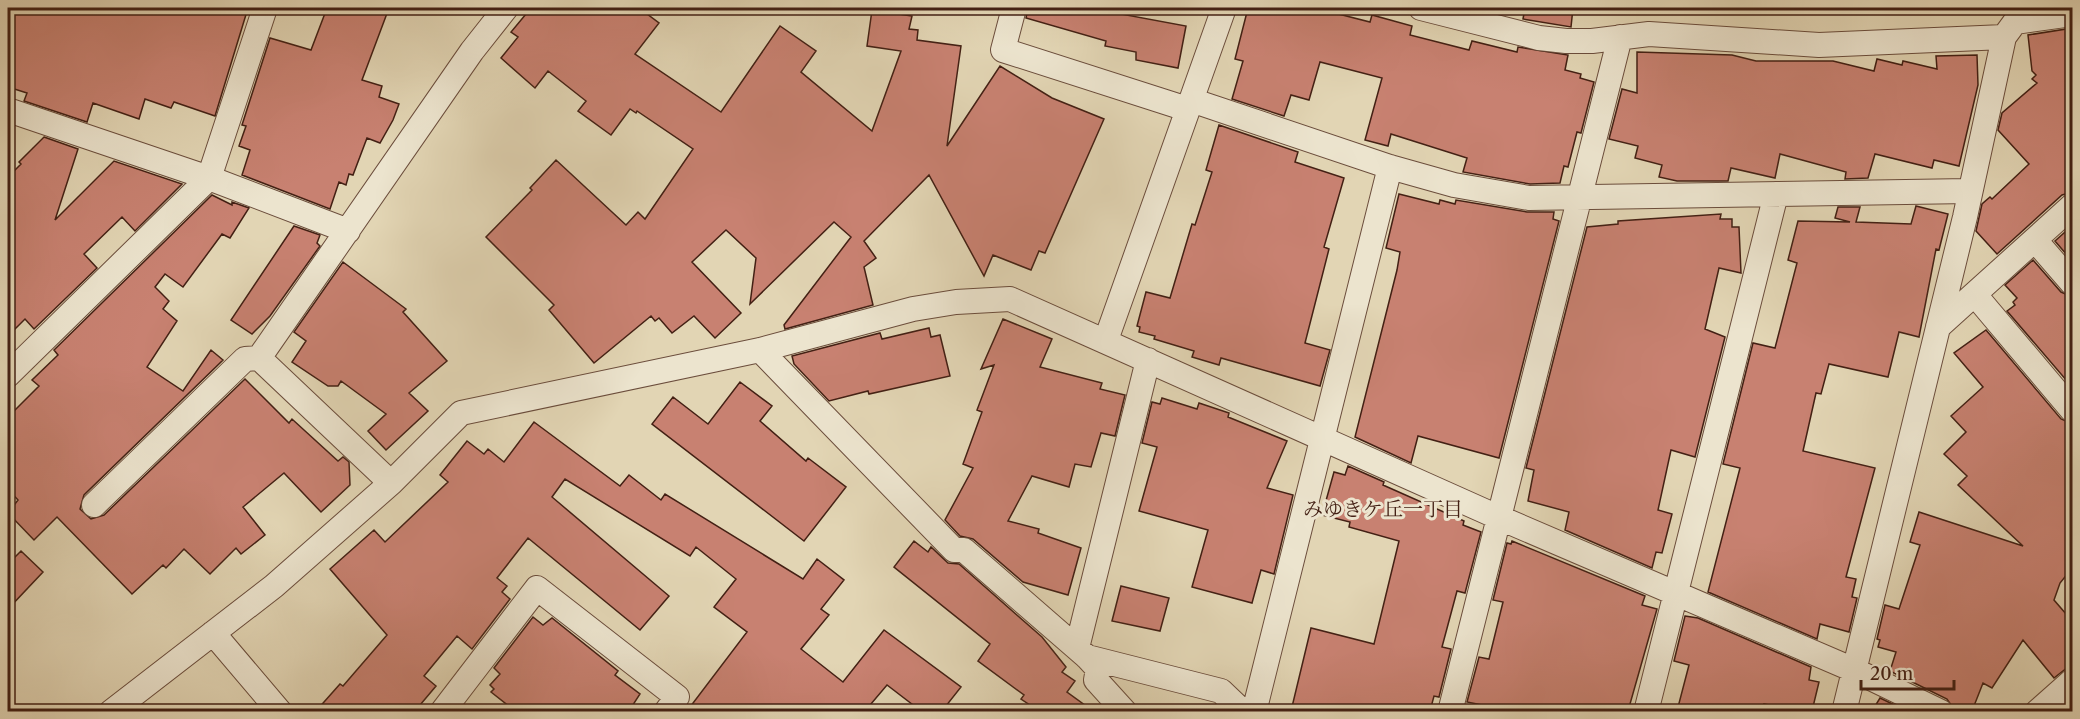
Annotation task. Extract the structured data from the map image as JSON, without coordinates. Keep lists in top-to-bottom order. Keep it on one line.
{"districts":["みゆきケ丘一丁目"],"scale_bar":"20 m"}
